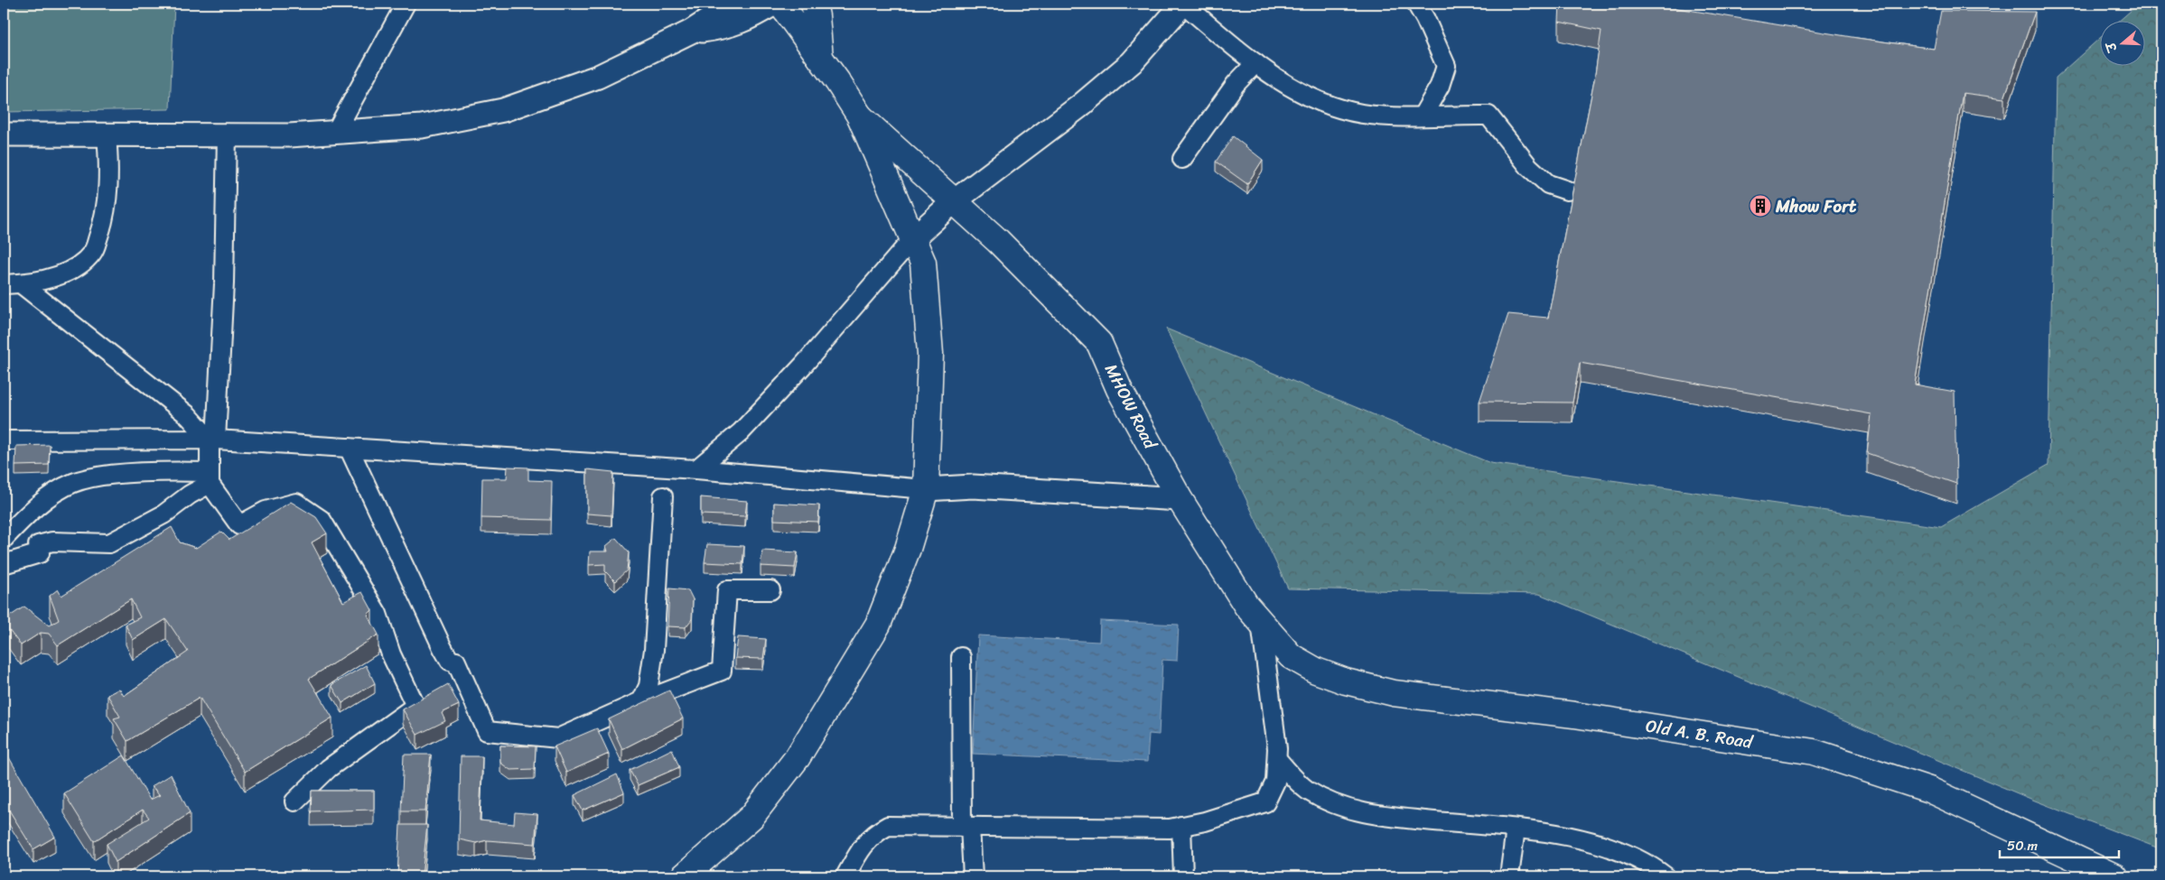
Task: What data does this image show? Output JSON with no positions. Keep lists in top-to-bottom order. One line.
{"streets":{"main road":["MHOW Road","Old A. B. Road"]},"crossings":[["MHOW Road","Old A. B. Road"]],"places":{"building":["Mhow Fort"]},"scale_bar":"50 m","north":"left"}
